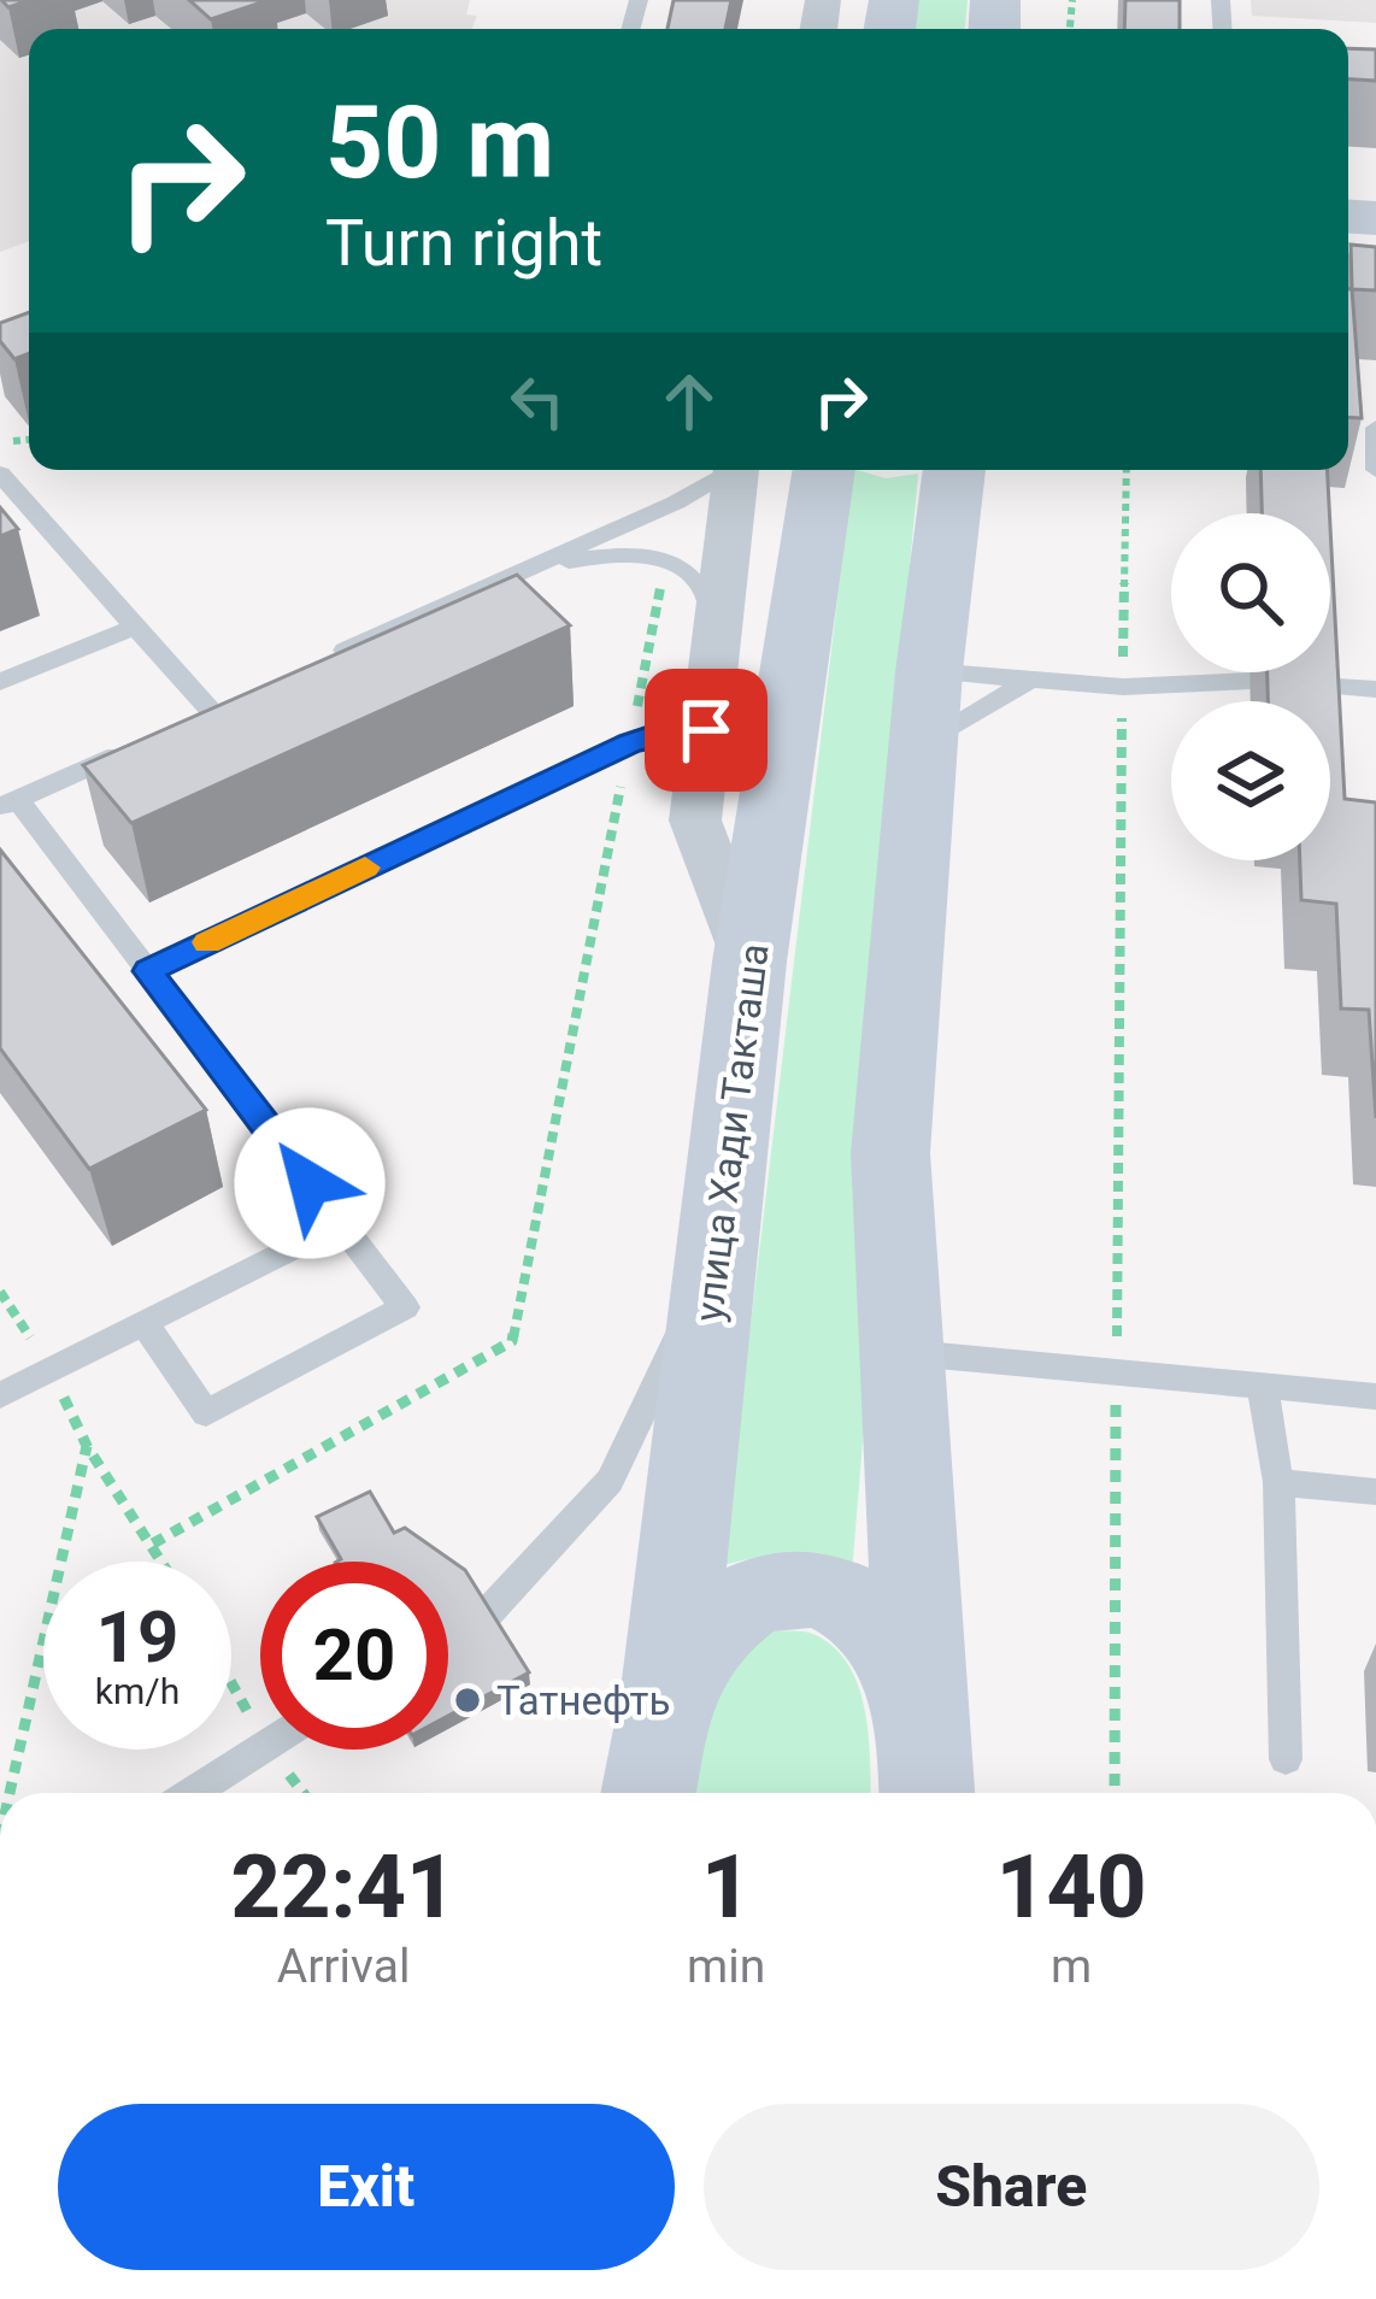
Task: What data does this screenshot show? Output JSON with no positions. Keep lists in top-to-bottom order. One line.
{"streets":{"main road":["улица Хади Такташа"]},"places":["Татнефть"],"page":{"turn":["50 m","Turn right"],"speed":"19 km/h","limit":"20","eta":["22:41","Arrival","1","min","140","m"],"buttons":["Exit","Share"]}}
